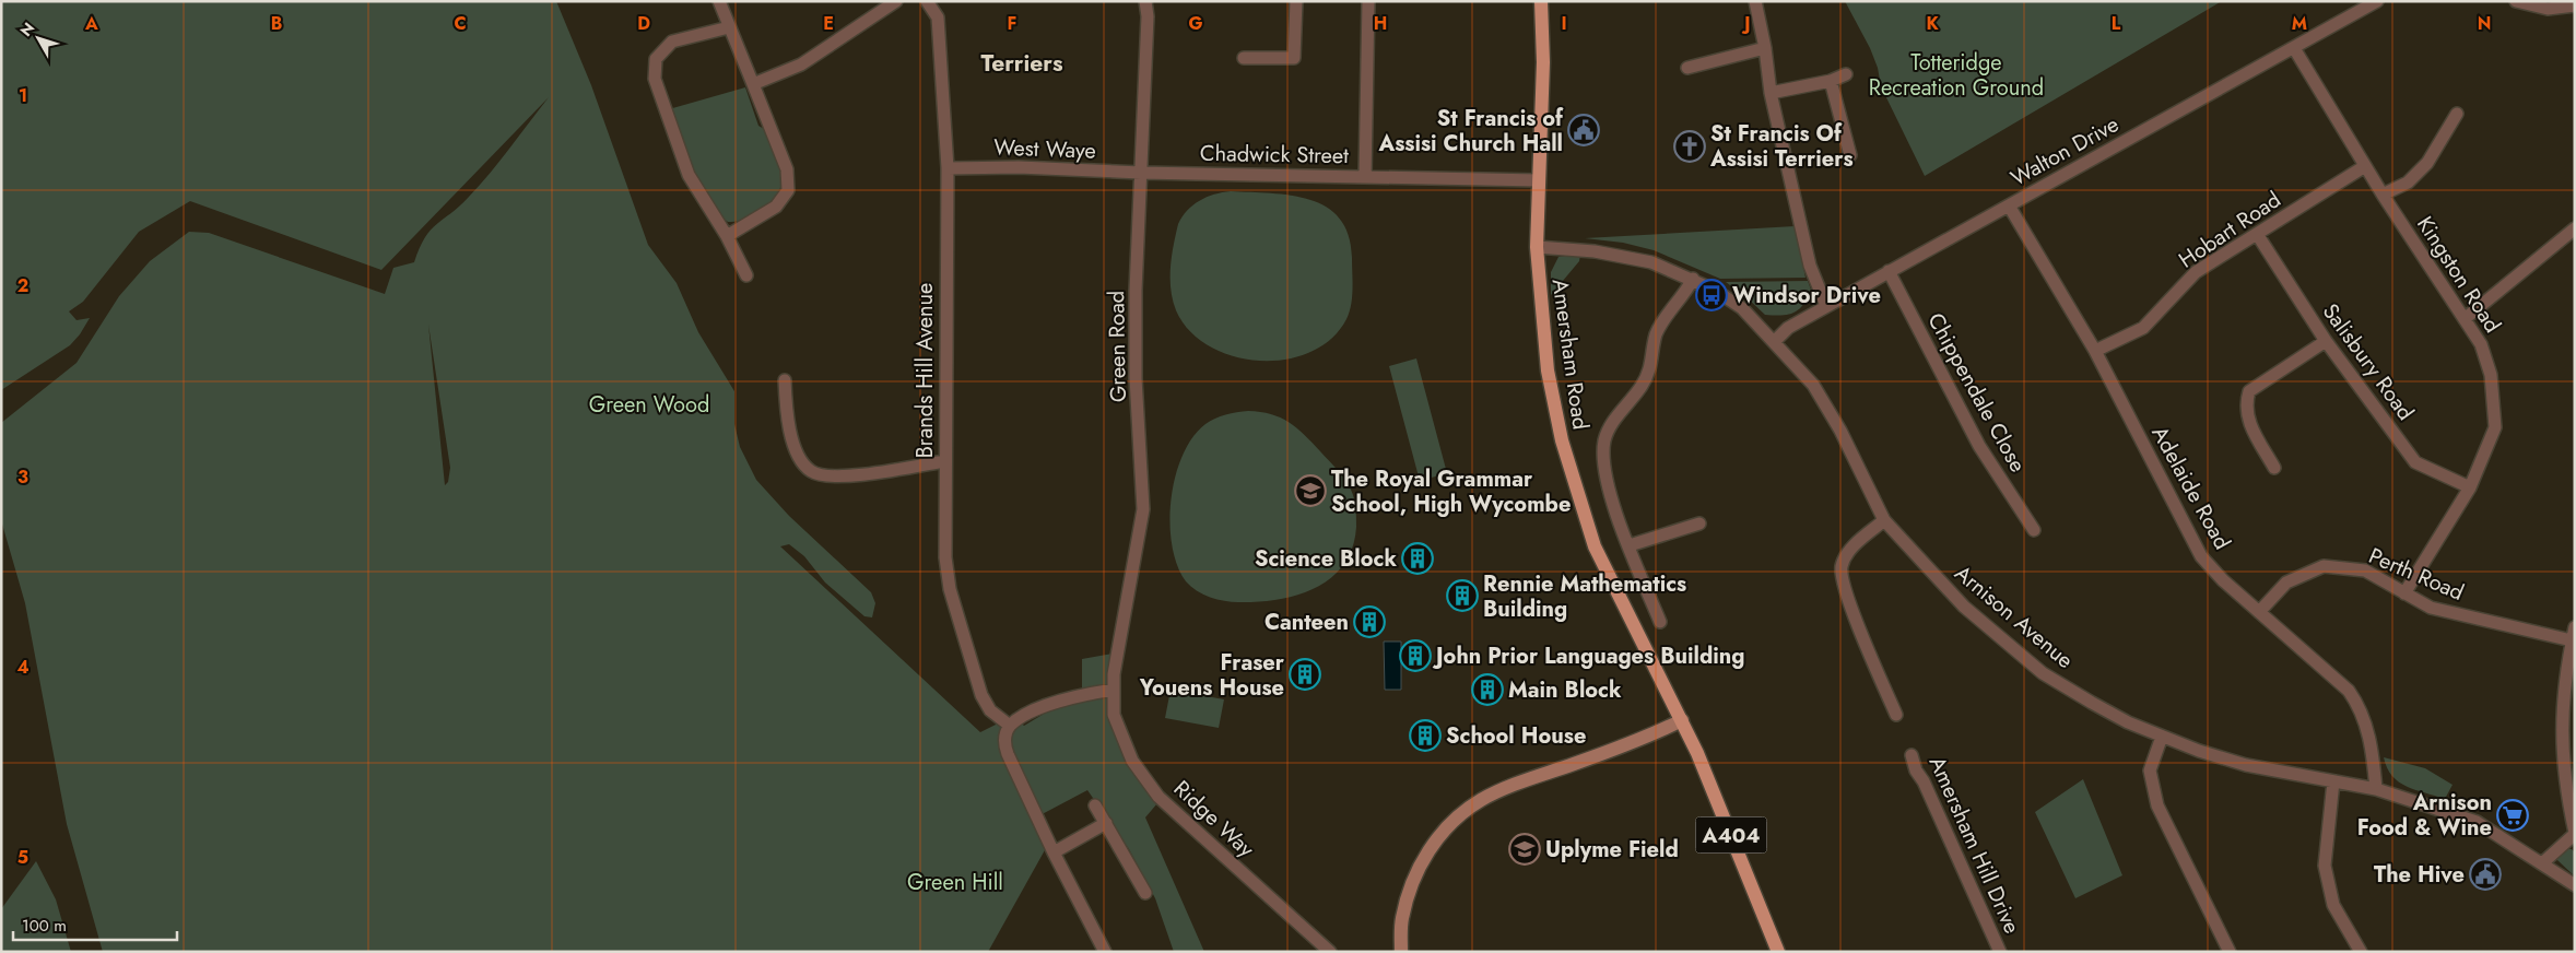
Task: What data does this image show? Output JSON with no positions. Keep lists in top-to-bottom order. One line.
{"streets":{"main road":["Amersham Road","A404"],"street":["West Waye","Walton Drive","Chadwick Street","Hobart Road","Kingston Road","Green Road","Salisbury Road","Brands Hill Avenue","Chippendale Close","Adelaide Road","Perth Road","Arnison Avenue","Ridge Way","Amersham Hill Drive"]},"crossings":[["West Waye","Chadwick Street"],["West Waye","Green Road"],["West Waye","Brands Hill Avenue"],["Walton Drive","Kingston Road"],["Walton Drive","Chippendale Close"],["Walton Drive","Adelaide Road"],["Walton Drive","Arnison Avenue"],["Chadwick Street","Green Road"],["Chadwick Street","Amersham Road"],["Hobart Road","Kingston Road"],["Hobart Road","Salisbury Road"],["Hobart Road","Adelaide Road"],["Kingston Road","Salisbury Road"],["Kingston Road","Perth Road"],["Green Road","Ridge Way"],["Amersham Road","Arnison Avenue"],["Amersham Road","A404"],["Adelaide Road","Perth Road"],["Adelaide Road","Arnison Avenue"]],"districts":["Terriers"],"parks":["Totteridge Recreation Ground","Green Wood","Green Hill"],"places":{"public building":["St Francis of Assisi Church Hall","The Hive"],"church":["St Francis Of Assisi Terriers"],"bus stop":["Windsor Drive"],"school or university":["The Royal Grammar School, High Wycombe","Uplyme Field"],"building":["Science Block","Rennie Mathematics Building","Canteen","John Prior Languages Building","Fraser Youens House","Main Block","School House"],"supermarket":["Arnison Food & Wine"]},"scale_bar":"100 m","north":"top left","grid":{"columns":["A","B","C","D","E","F","G","H","I","J","K","L","M","N"],"rows":["1","2","3","4","5"]}}
